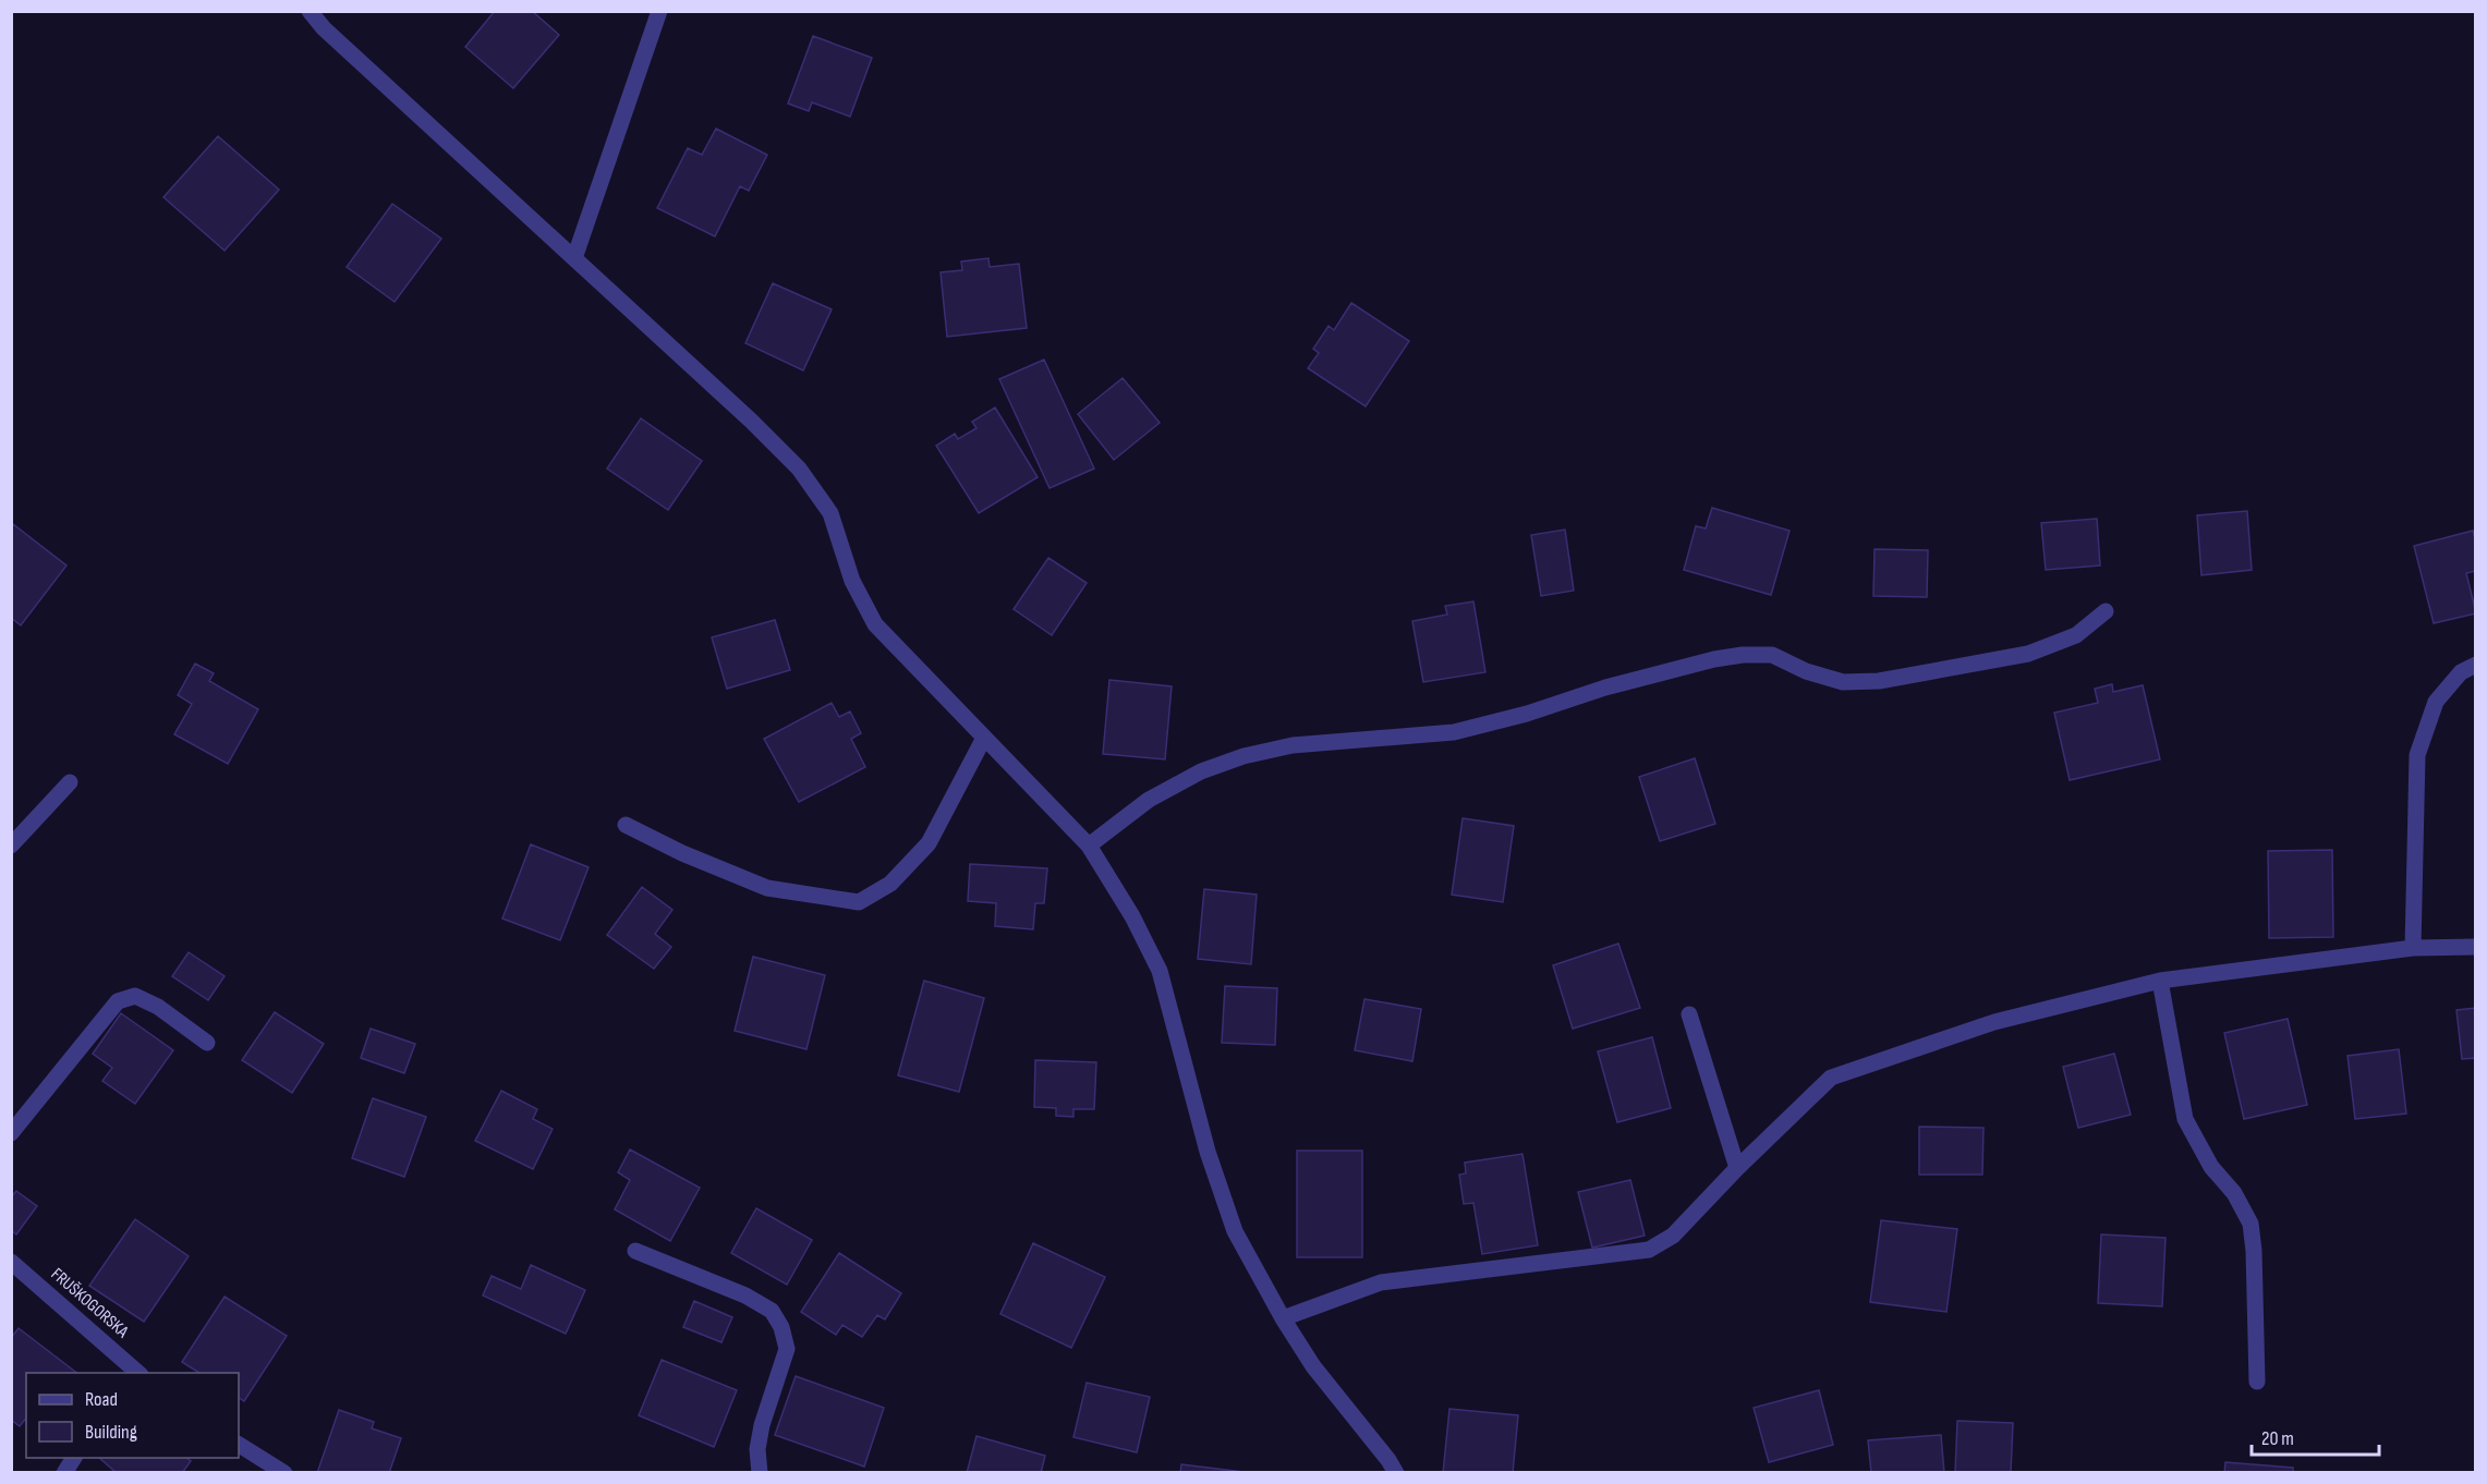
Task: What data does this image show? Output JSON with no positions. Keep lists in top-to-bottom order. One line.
{"streets":{"street":["FRUŠKOGORSKA"]},"legend":["Road","Building"],"scale_bar":"20 m"}
